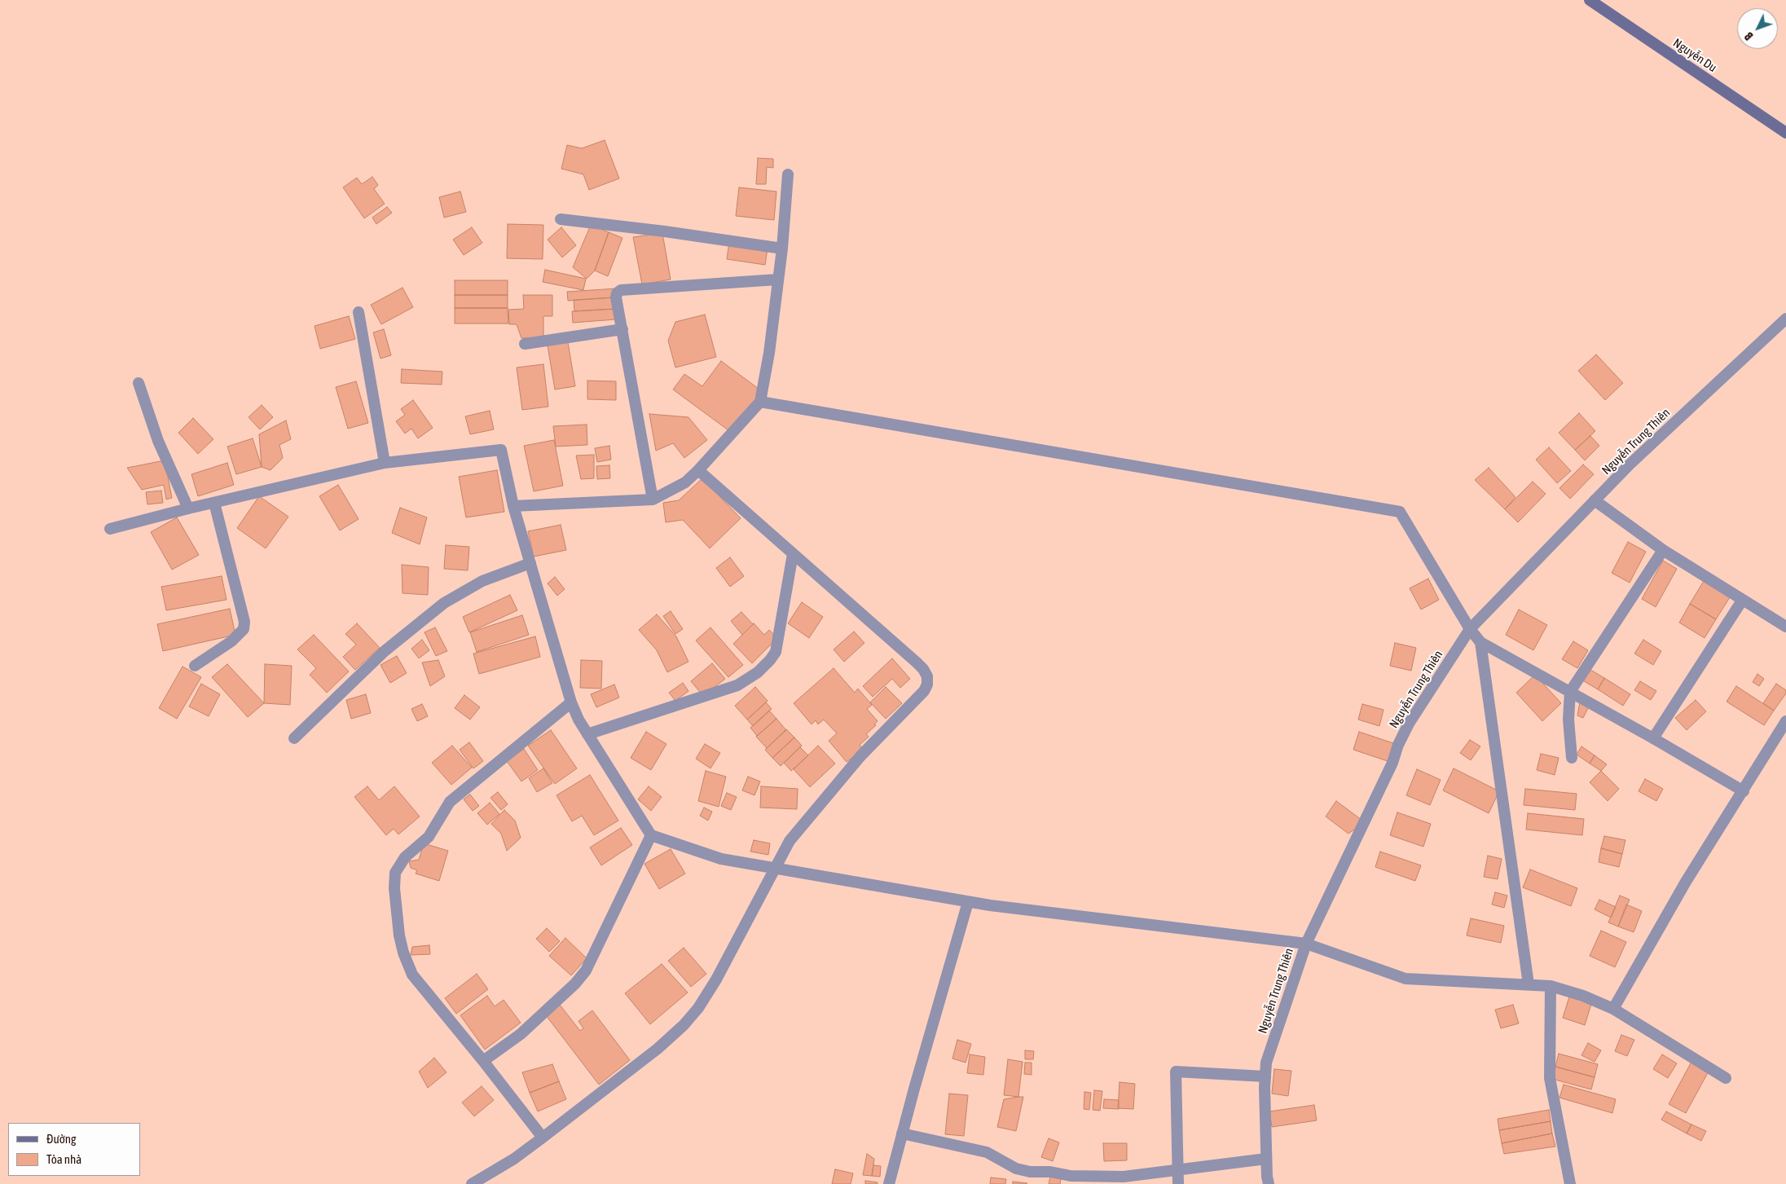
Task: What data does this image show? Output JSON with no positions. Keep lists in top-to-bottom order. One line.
{"streets":{"main road":["Nguyễn Du"],"street":["Nguyễn Trung Thiên"]},"legend":["Đường","Tòa nhà"],"north":"bottom left"}
